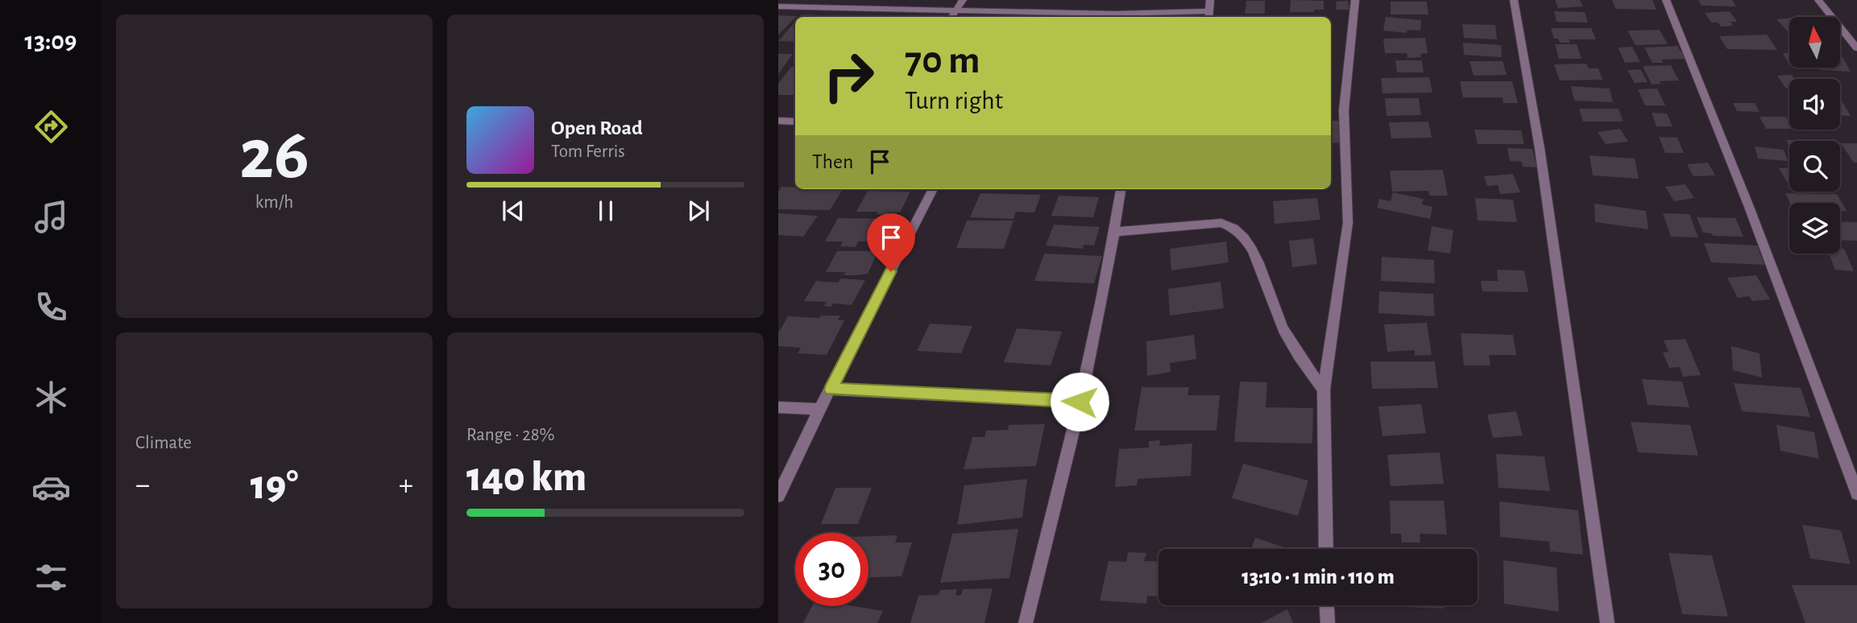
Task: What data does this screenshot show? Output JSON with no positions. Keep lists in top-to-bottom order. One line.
{"north":"top","page":{"tabs":"13:09","tile":[["26","km/h"],"Climate",["Range · 28%","140 km"]],"turn":["70 m","Turn right"],"song":["Open Road","Tom Ferris"],"then":"Then","heat":["−","19°","+"],"limit":"30","trip":"13:10 · 1 min · 110 m"}}
